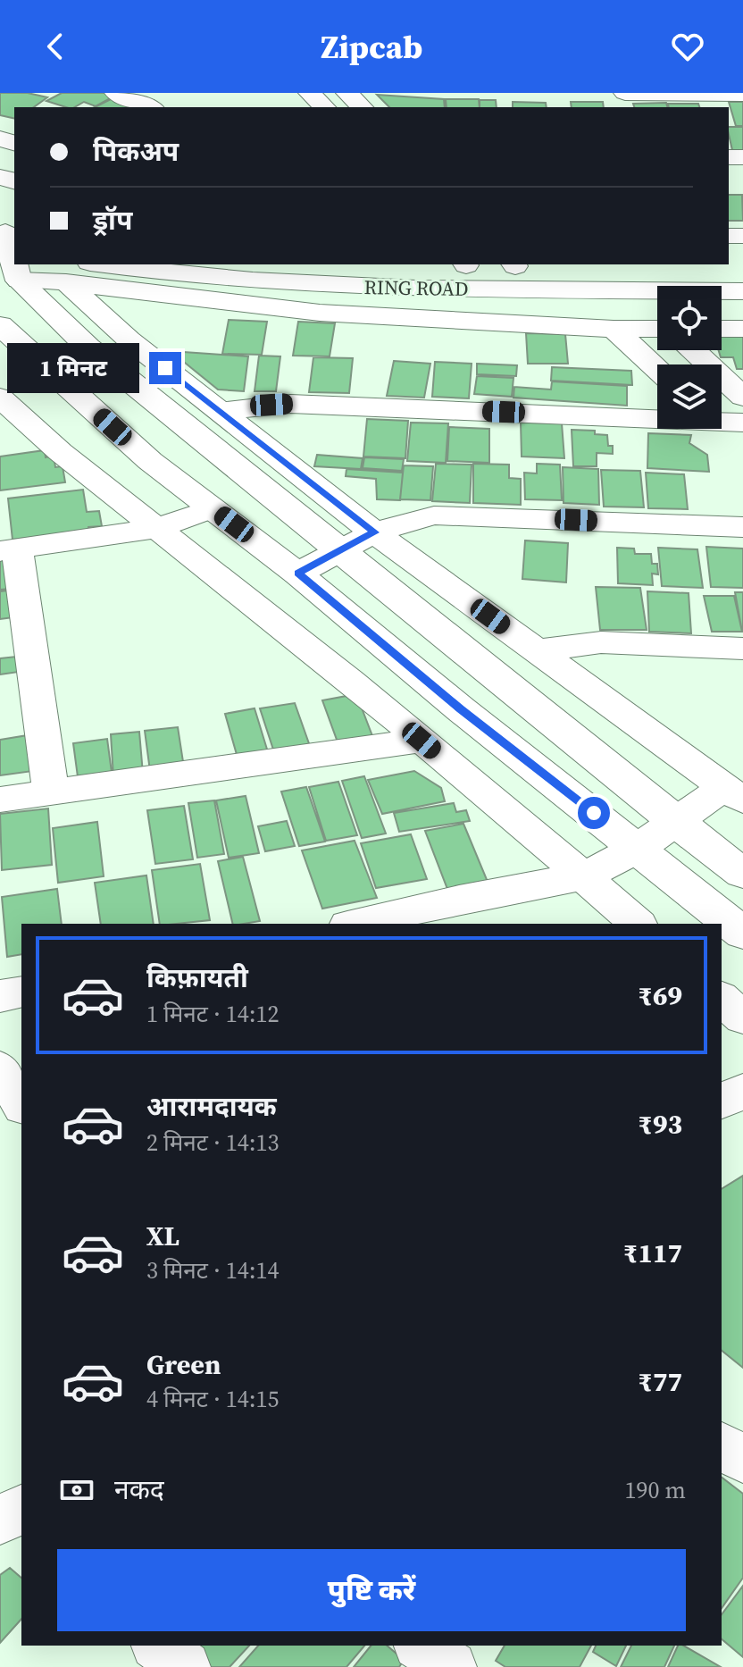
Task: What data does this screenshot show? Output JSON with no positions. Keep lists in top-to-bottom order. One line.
{"streets":{"main road":["RING ROAD"]},"page":{"header":"Zipcab","banner":["पिकअप","ड्रॉप"],"bubble":"1 मिनट","list":[{"name":"किफ़ायती","note":"1 मिनट · 14:12","value":"₹69"},{"name":"आरामदायक","note":"2 मिनट · 14:13","value":"₹93"},{"name":"XL","note":"3 मिनट · 14:14","value":"₹117"},{"name":"Green","note":"4 मिनट · 14:15","value":"₹77"}],"pay":["नकद","190 m"],"buttons":"पुष्टि करें"}}
